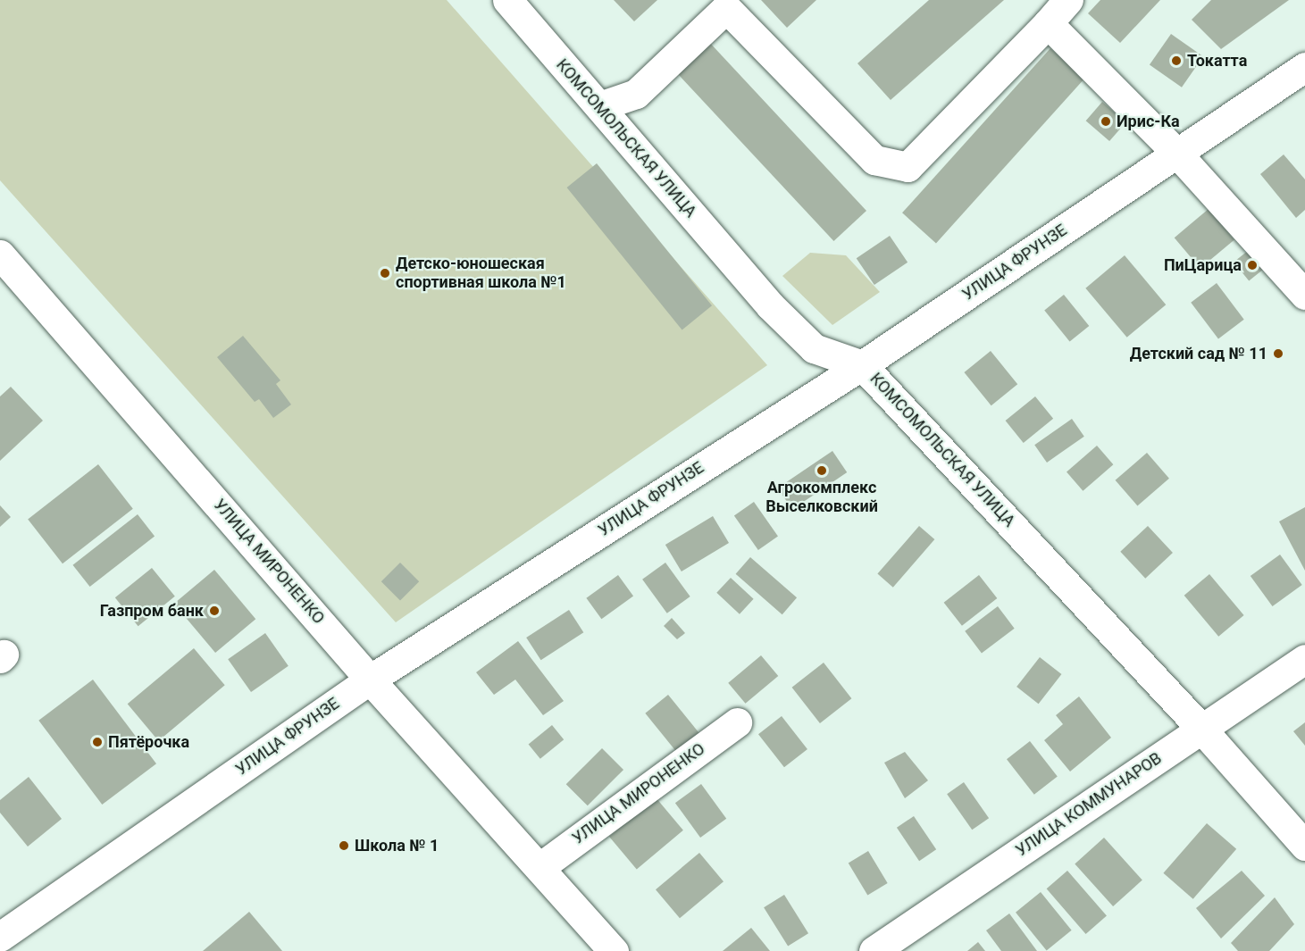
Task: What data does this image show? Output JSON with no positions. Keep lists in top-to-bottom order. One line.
{"streets":{"street":["КОМСОМОЛЬСКАЯ УЛИЦА","УЛИЦА ФРУНЗЕ","УЛИЦА МИРОНЕНКО","УЛИЦА КОММУНАРОВ"]},"crossings":[["КОМСОМОЛЬСКАЯ УЛИЦА","УЛИЦА ФРУНЗЕ"],["КОМСОМОЛЬСКАЯ УЛИЦА","УЛИЦА КОММУНАРОВ"],["УЛИЦА ФРУНЗЕ","УЛИЦА МИРОНЕНКО"]],"places":["Токатта","Ирис-Ка","ПиЦарица","Детско-юношеская спортивная школа №1","Детский сад № 11","Агрокомплекс Выселковский","Газпром банк","Пятёрочка","Школа № 1"]}
